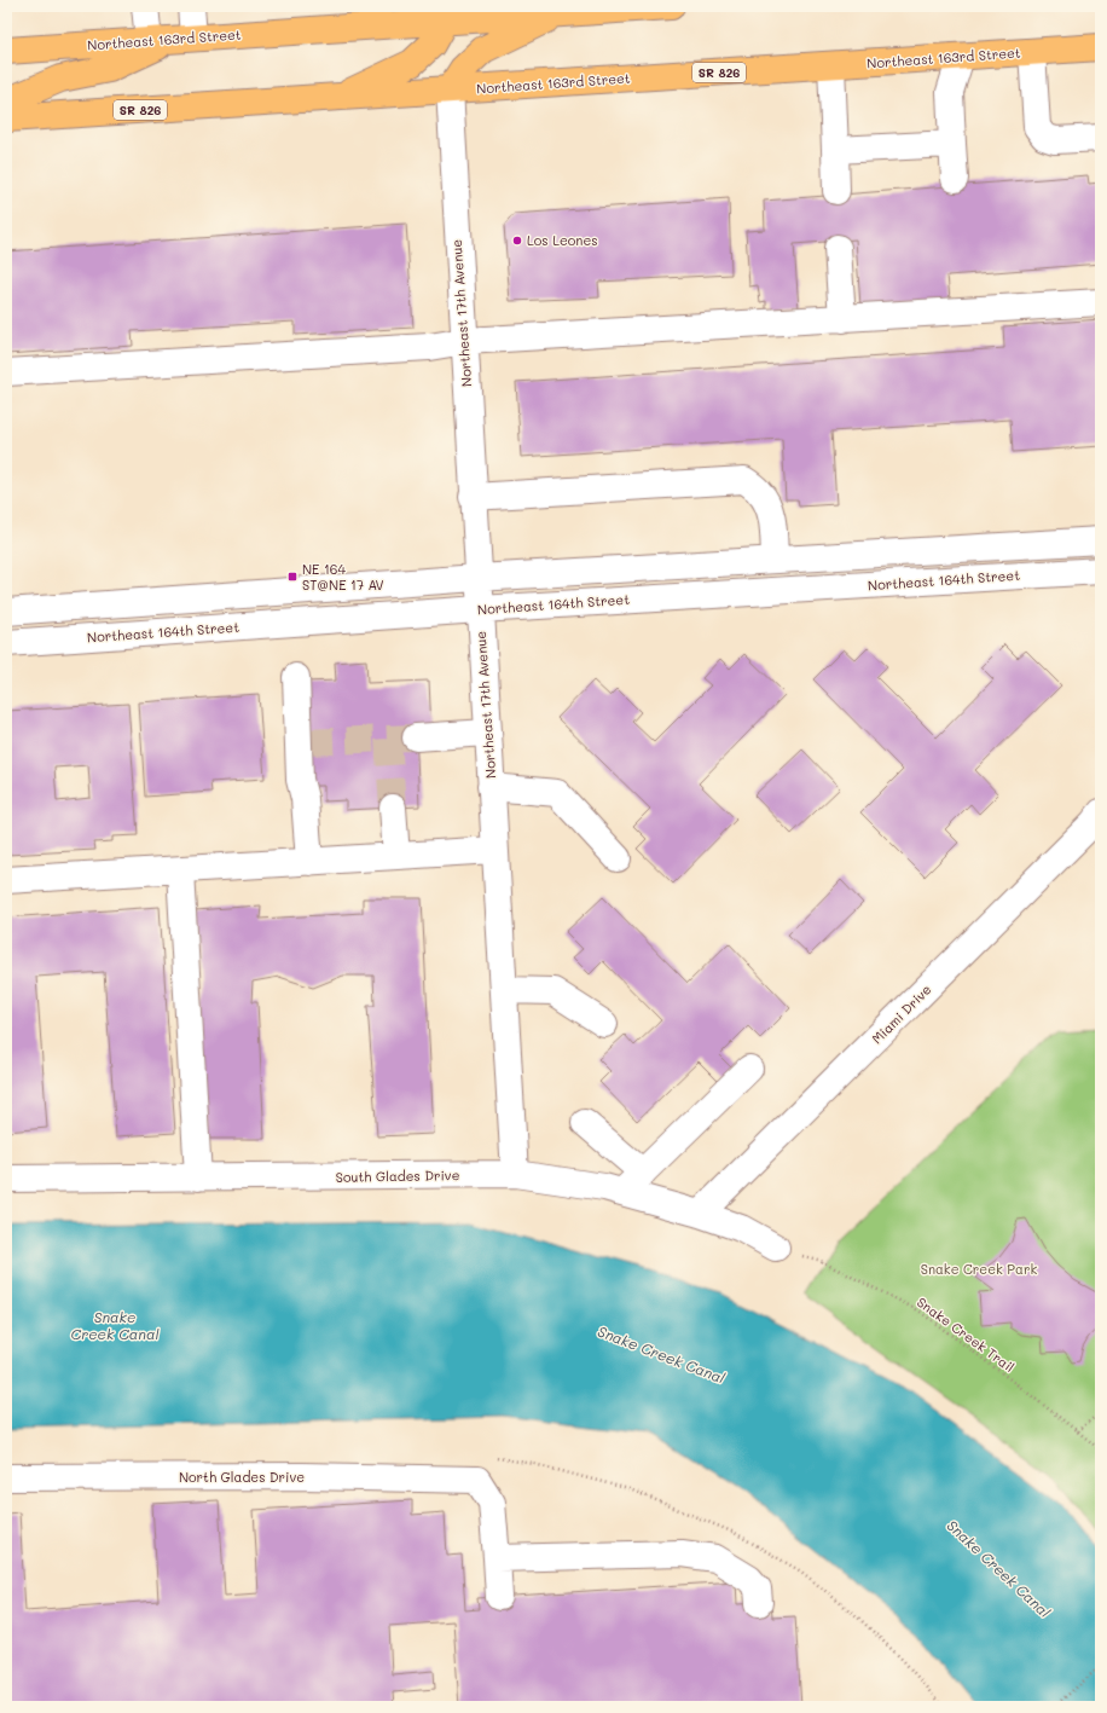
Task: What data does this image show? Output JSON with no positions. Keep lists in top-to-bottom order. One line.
{"streets":{"main road":["Northeast 163rd Street","SR 826"],"street":["Northeast 17th Avenue","Northeast 164th Street","Miami Drive","South Glades Drive","North Glades Drive"],"path":["Snake Creek Trail"]},"crossings":[["Northeast 163rd Street","Northeast 17th Avenue"],["Northeast 17th Avenue","Northeast 164th Street"],["Northeast 17th Avenue","South Glades Drive"],["Miami Drive","South Glades Drive"],["South Glades Drive","Snake Creek Trail"]],"water":["Snake Creek Canal"],"parks":["Snake Creek Park"],"places":{"other":["Los Leones"],"transit":["NE 164 ST@NE 17 AV"]}}
